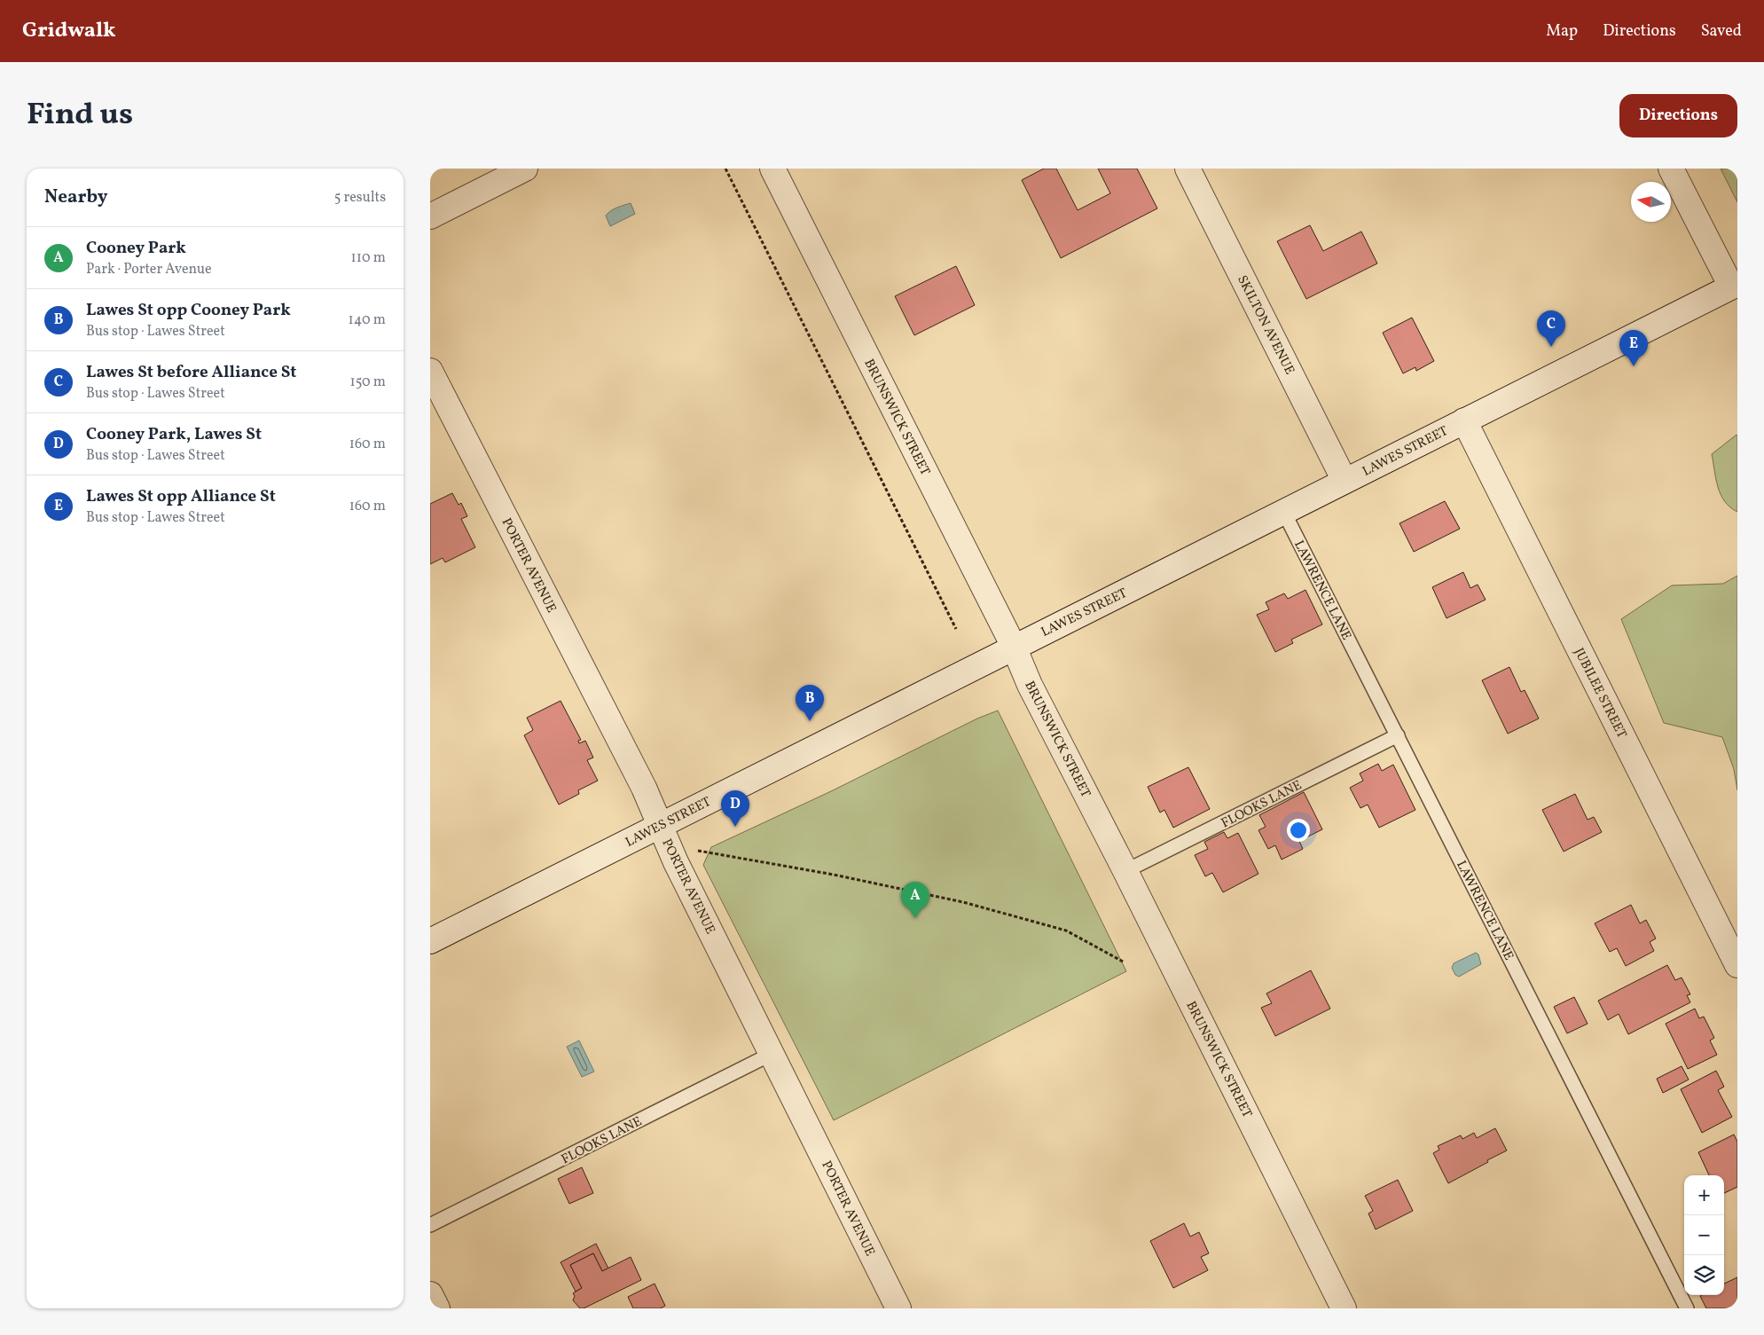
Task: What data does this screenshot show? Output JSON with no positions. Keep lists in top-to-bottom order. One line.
{"streets":{"street":["SKILTON AVENUE","BRUNSWICK STREET","LAWES STREET","PORTER AVENUE","JUBILEE STREET"],"lane":["LAWRENCE LANE","FLOOKS LANE"]},"crossings":[["SKILTON AVENUE","LAWES STREET"],["BRUNSWICK STREET","LAWES STREET"],["BRUNSWICK STREET","FLOOKS LANE"],["LAWES STREET","PORTER AVENUE"],["LAWES STREET","LAWRENCE LANE"],["LAWES STREET","JUBILEE STREET"],["PORTER AVENUE","FLOOKS LANE"],["LAWRENCE LANE","FLOOKS LANE"]],"north":"left","page":{"header":"Gridwalk","nav":["Map","Directions","Saved"],"title":"Find us","buttons":"Directions","heading":["Nearby","5 results"],"list":[{"mark":"A","name":"Cooney Park","note":"Park · Porter Avenue","value":"110 m"},{"mark":"B","name":"Lawes St opp Cooney Park","note":"Bus stop · Lawes Street","value":"140 m"},{"mark":"C","name":"Lawes St before Alliance St","note":"Bus stop · Lawes Street","value":"150 m"},{"mark":"D","name":"Cooney Park, Lawes St","note":"Bus stop · Lawes Street","value":"160 m"},{"mark":"E","name":"Lawes St opp Alliance St","note":"Bus stop · Lawes Street","value":"160 m"}],"pins":["C","E","B","D","A"],"map_buttons":["+","−"]}}
